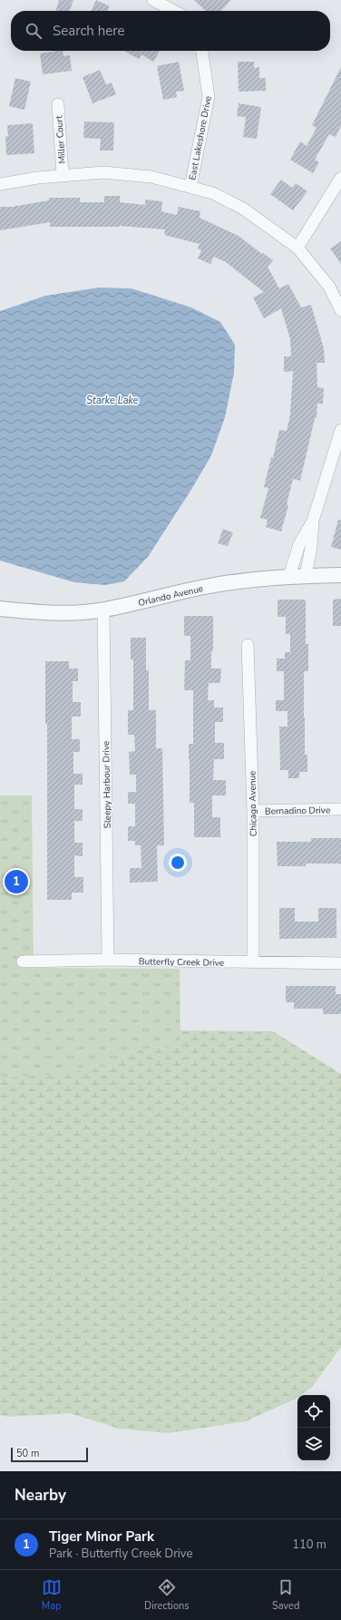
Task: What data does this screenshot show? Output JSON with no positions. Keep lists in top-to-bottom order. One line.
{"streets":{"street":["East Lakeshore Drive","Miller Court","Orlando Avenue","Sleepy Harbour Drive","Chicago Avenue","Bernadino Drive","Butterfly Creek Drive"]},"crossings":[["East Lakeshore Drive","Miller Court"],["Orlando Avenue","Sleepy Harbour Drive"],["Sleepy Harbour Drive","Butterfly Creek Drive"],["Chicago Avenue","Bernadino Drive"],["Chicago Avenue","Butterfly Creek Drive"]],"water":["Starke Lake"],"scale_bar":"50 m","page":{"search":"Search here","pins":"1","scale":"50 m","heading":"Nearby","list":[{"mark":"1","name":"Tiger Minor Park","note":"Park · Butterfly Creek Drive","value":"110 m"}],"nav":["Map","Directions","Saved"]}}
